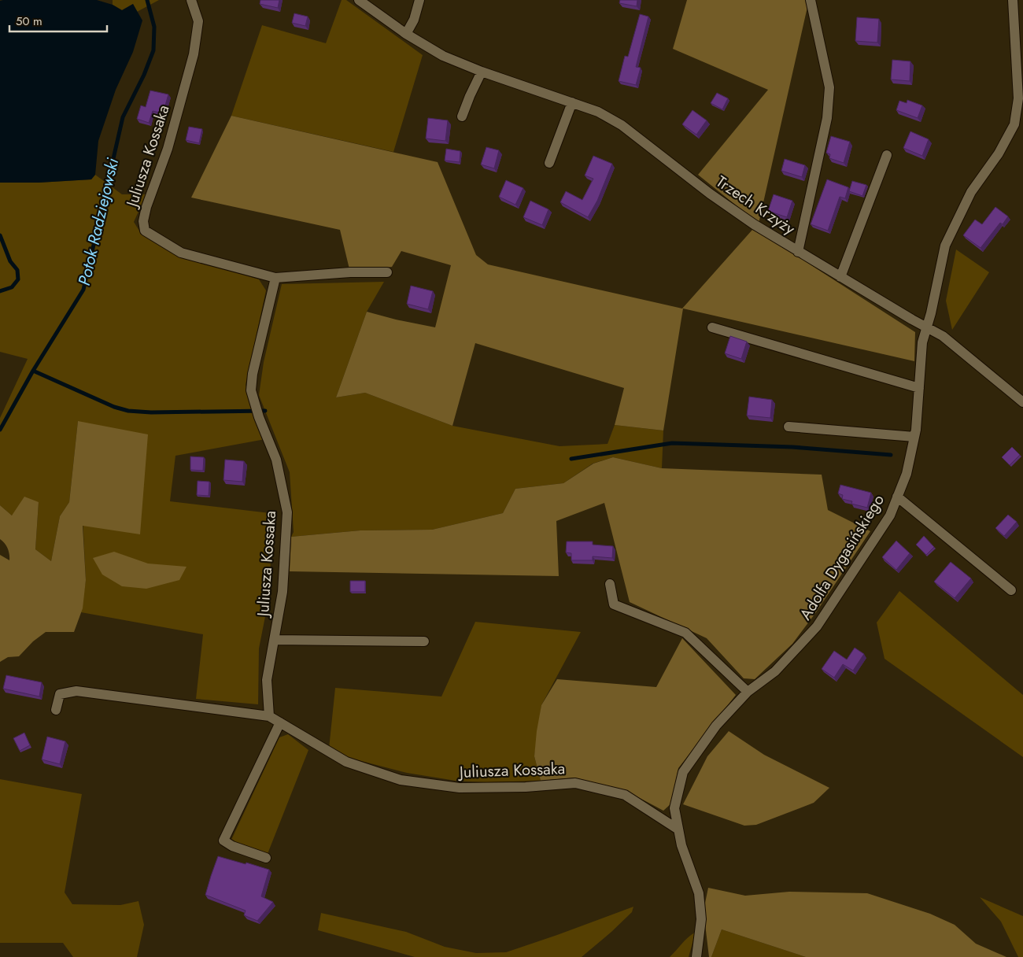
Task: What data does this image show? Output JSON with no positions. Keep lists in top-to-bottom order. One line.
{"streets":{"street":["Juliusza Kossaka","Trzech Krzyży","Adolfa Dygasińskiego"]},"crossings":[["Juliusza Kossaka","Adolfa Dygasińskiego"],["Trzech Krzyży","Adolfa Dygasińskiego"]],"water":["Potok Radziejowski"],"scale_bar":"50 m"}
